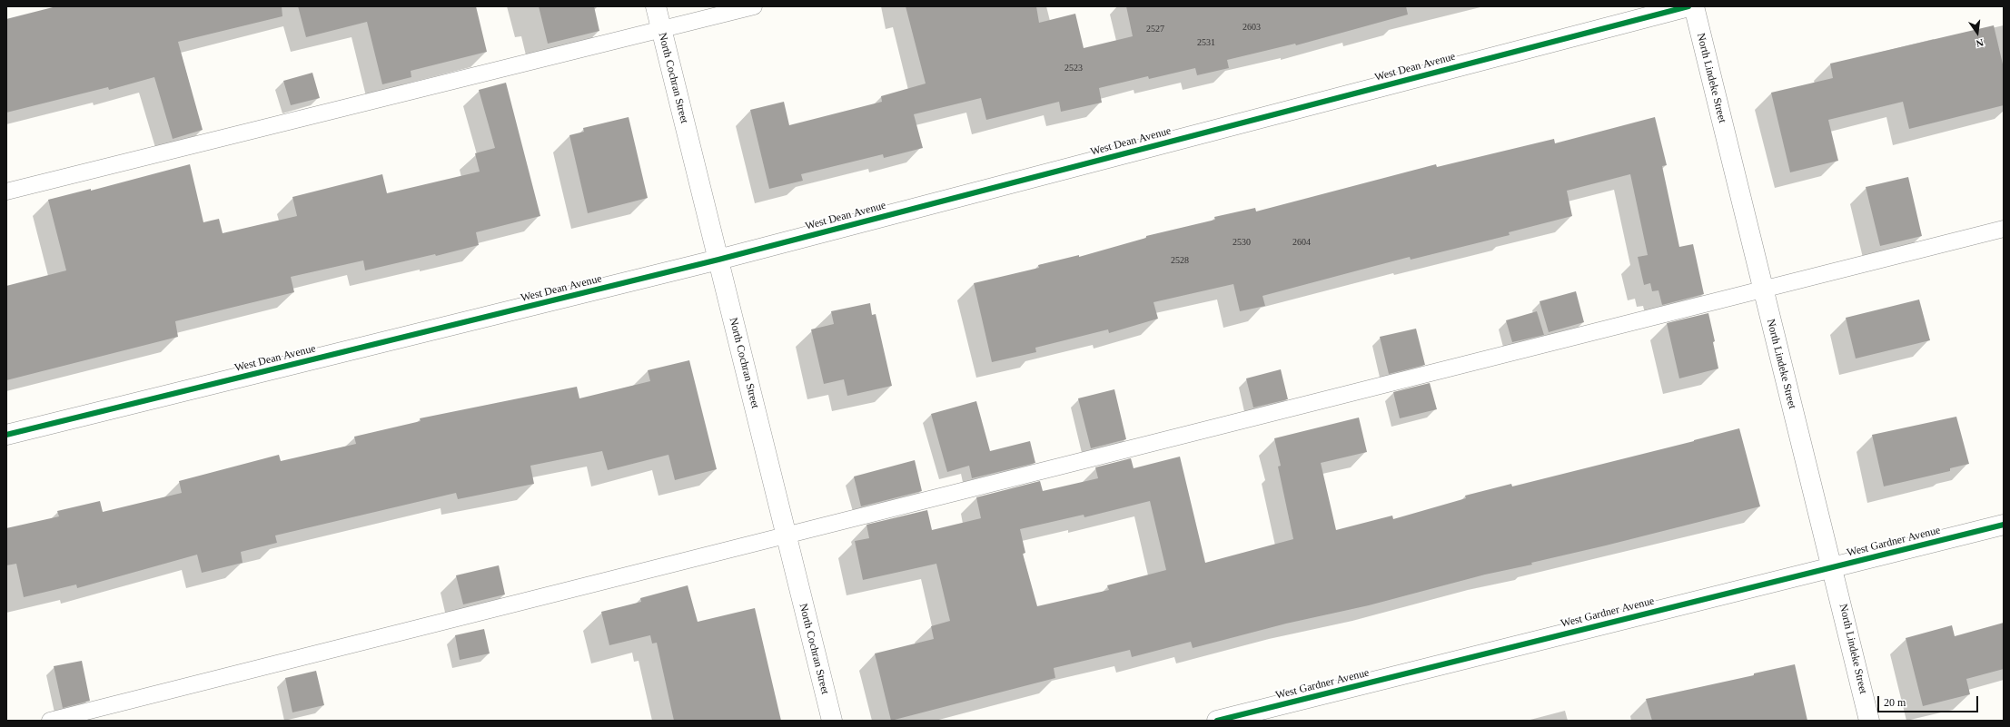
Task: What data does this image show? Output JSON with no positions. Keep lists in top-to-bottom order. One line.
{"streets":{"street":["West Dean Avenue","North Cochran Street","North Lindeke Street","West Gardner Avenue"]},"crossings":[["West Dean Avenue","North Cochran Street"],["North Lindeke Street","West Gardner Avenue"]],"house_numbers":["2603","2527","2531","2523","2530","2604","2528"],"scale_bar":"20 m","north":"bottom"}
